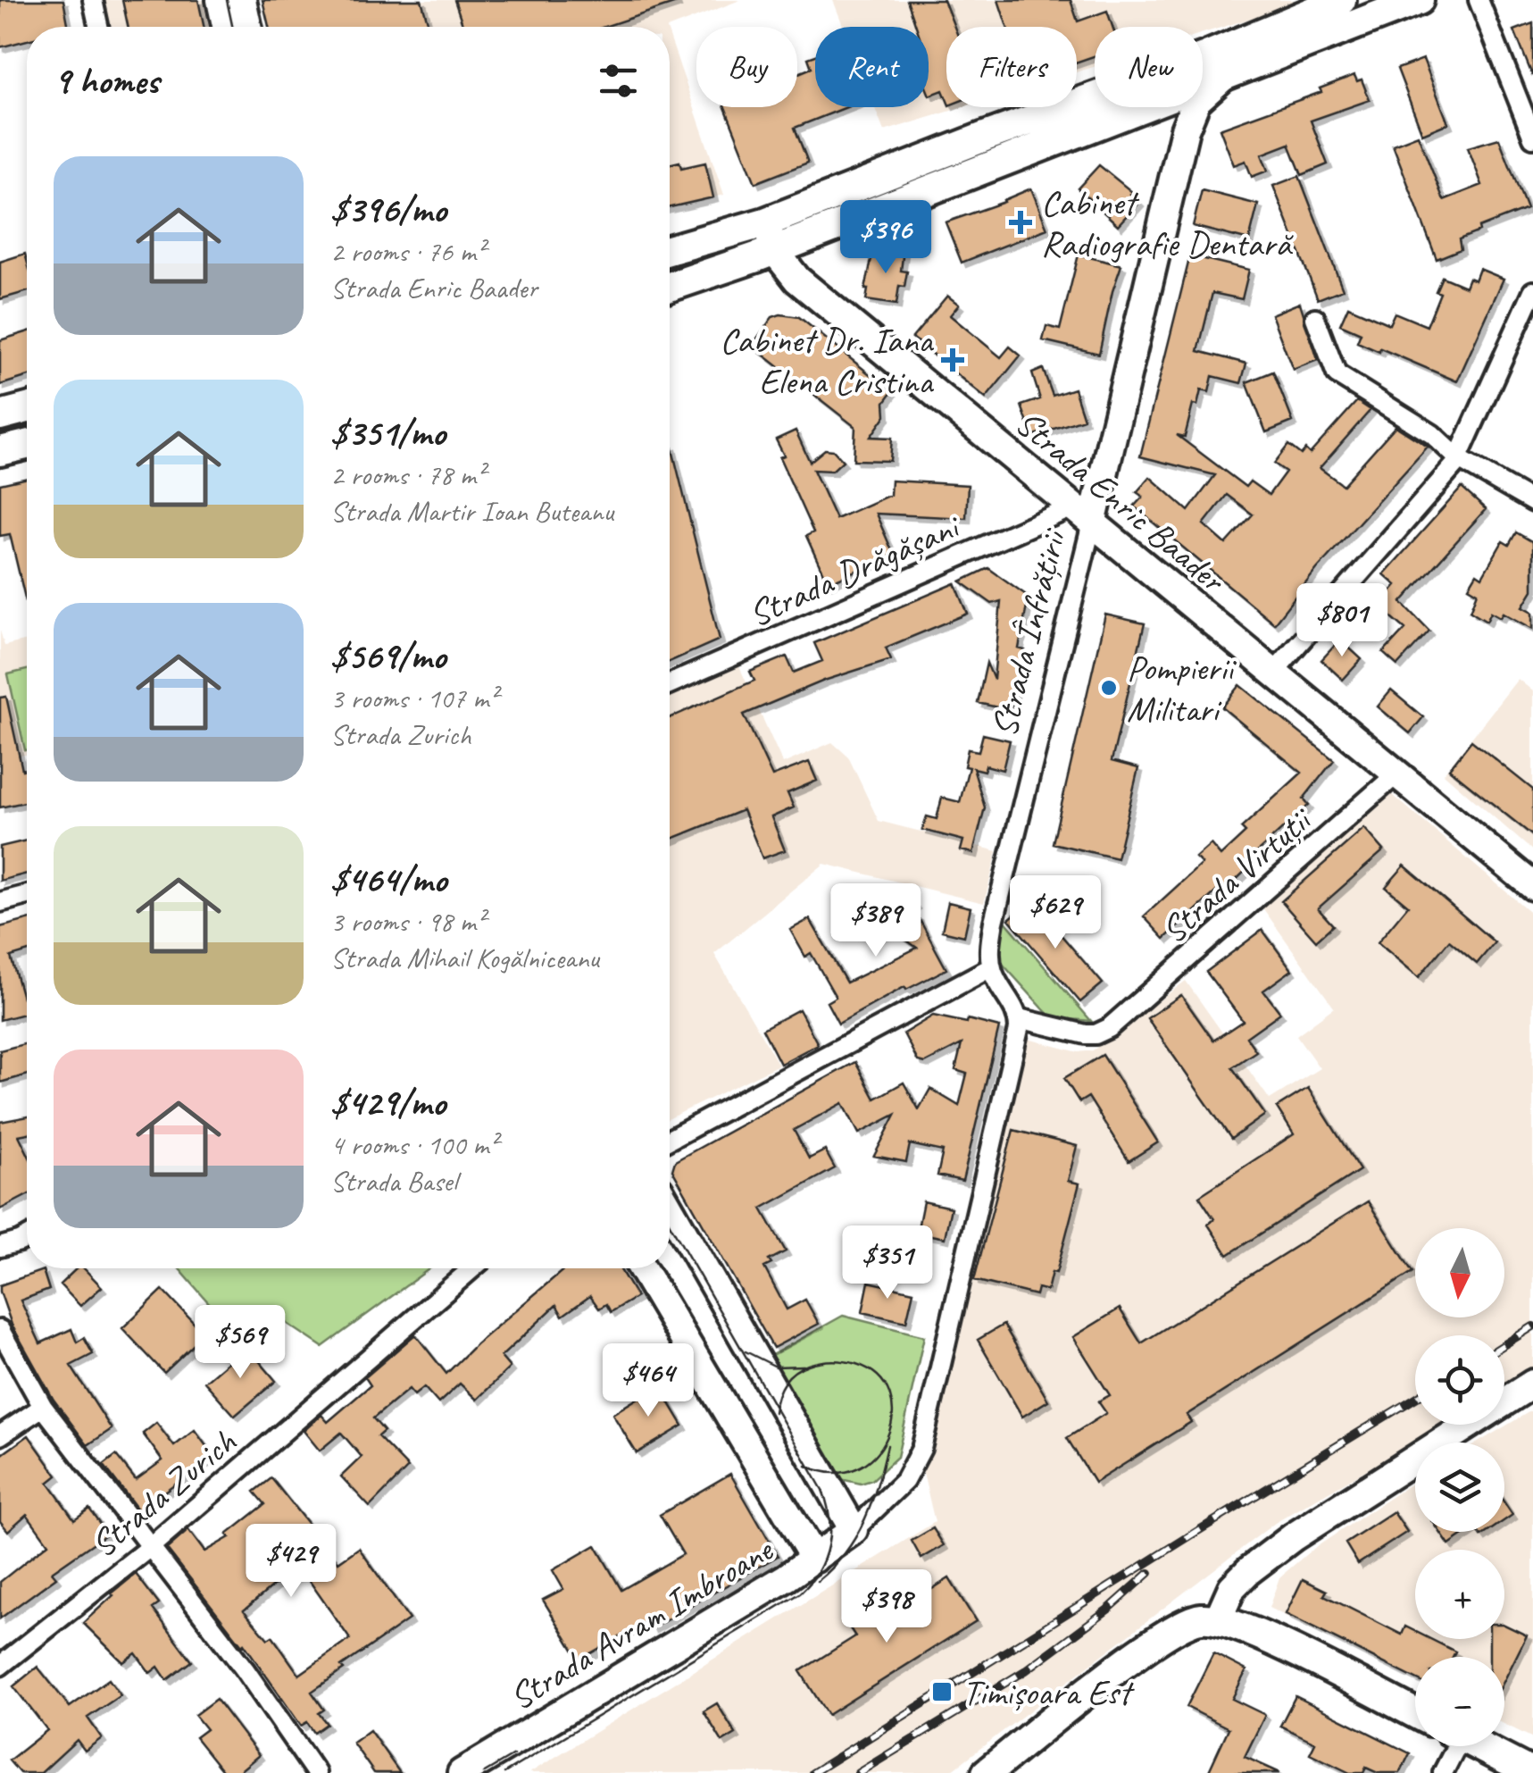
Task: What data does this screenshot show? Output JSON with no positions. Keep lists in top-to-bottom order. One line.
{"streets":{"street":["Strada Enric Baader","Strada Drăgășani","Strada Înfrățirii","Strada Virtuții","Strada Zurich","Strada Avram Imbroane"]},"crossings":[["Strada Enric Baader","Strada Drăgășani"],["Strada Enric Baader","Strada Înfrățirii"],["Strada Enric Baader","Strada Virtuții"],["Strada Drăgășani","Strada Înfrățirii"]],"places":{"health":["Cabinet Radiografie Dentară","Cabinet Dr. Iana Elena Cristina"],"other":["Pompierii Militari"],"transit":["Timișoara Est"]},"north":"bottom","page":{"chip":["Buy","Rent","Filters","New"],"heading":"9 homes","list":[{"name":"$396/mo","note":"2 rooms · 76 m² · Strada Enric Baader"},{"name":"$351/mo","note":"2 rooms · 78 m² · Strada Martir Ioan Buteanu"},{"name":"$569/mo","note":"3 rooms · 107 m² · Strada Zurich"},{"name":"$464/mo","note":"3 rooms · 98 m² · Strada Mihail Kogălniceanu"},{"name":"$429/mo","note":"4 rooms · 100 m² · Strada Basel"}],"price":["$396","$801","$629","$389","$351","$569","$464","$429","$398"],"map_buttons":["+","−"]}}
